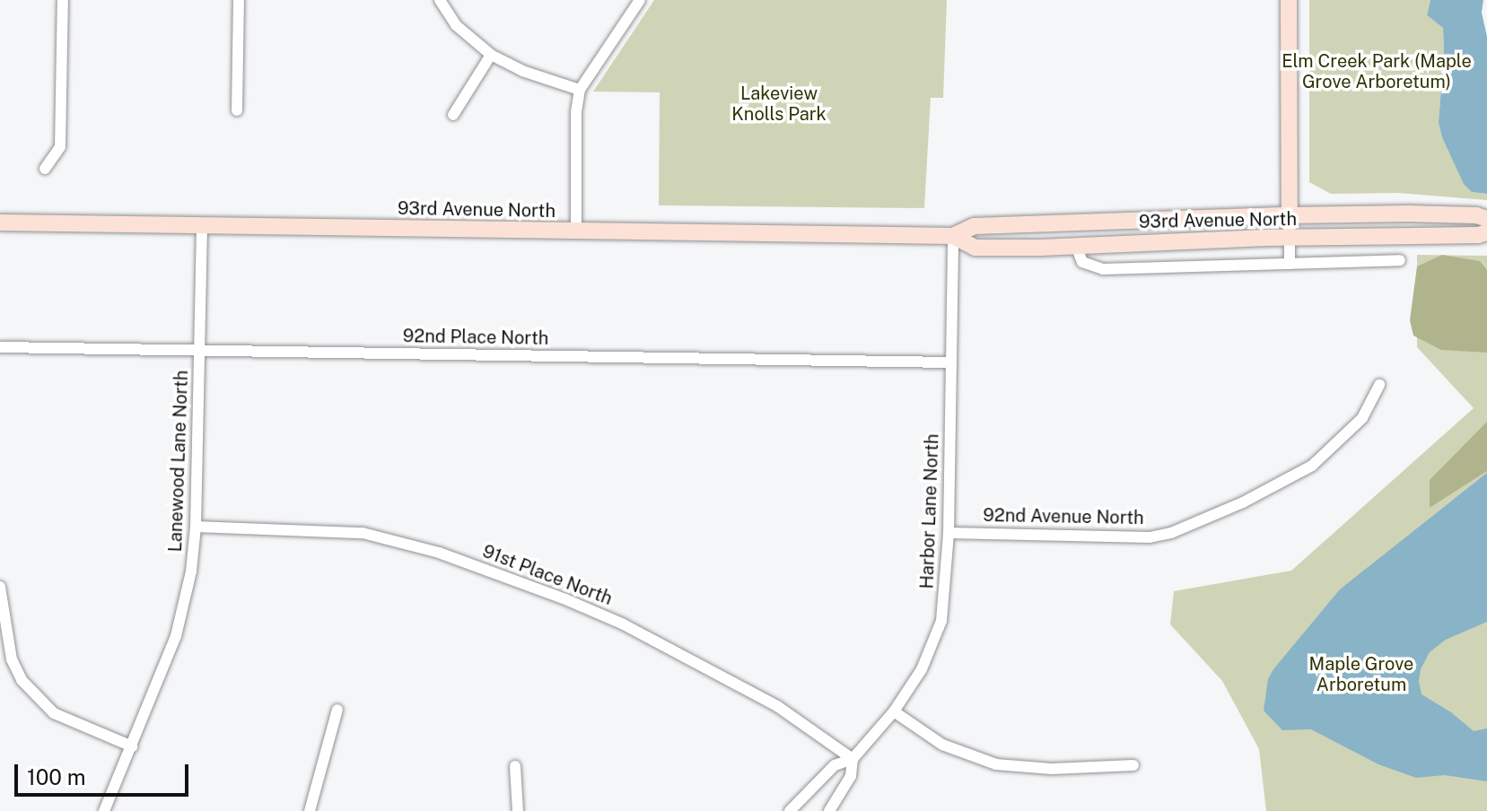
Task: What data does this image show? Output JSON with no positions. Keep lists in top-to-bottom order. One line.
{"streets":{"main road":["93rd Avenue North"],"street":["92nd Place North","Lanewood Lane North","Harbor Lane North","92nd Avenue North","91st Place North"]},"crossings":[["93rd Avenue North","Lanewood Lane North"],["93rd Avenue North","Harbor Lane North"],["92nd Place North","Lanewood Lane North"],["92nd Place North","Harbor Lane North"],["Lanewood Lane North","91st Place North"],["Harbor Lane North","92nd Avenue North"],["Harbor Lane North","91st Place North"]],"parks":["Elm Creek Park (Maple Grove Arboretum)","Lakeview Knolls Park","Maple Grove Arboretum"],"scale_bar":"100 m"}
